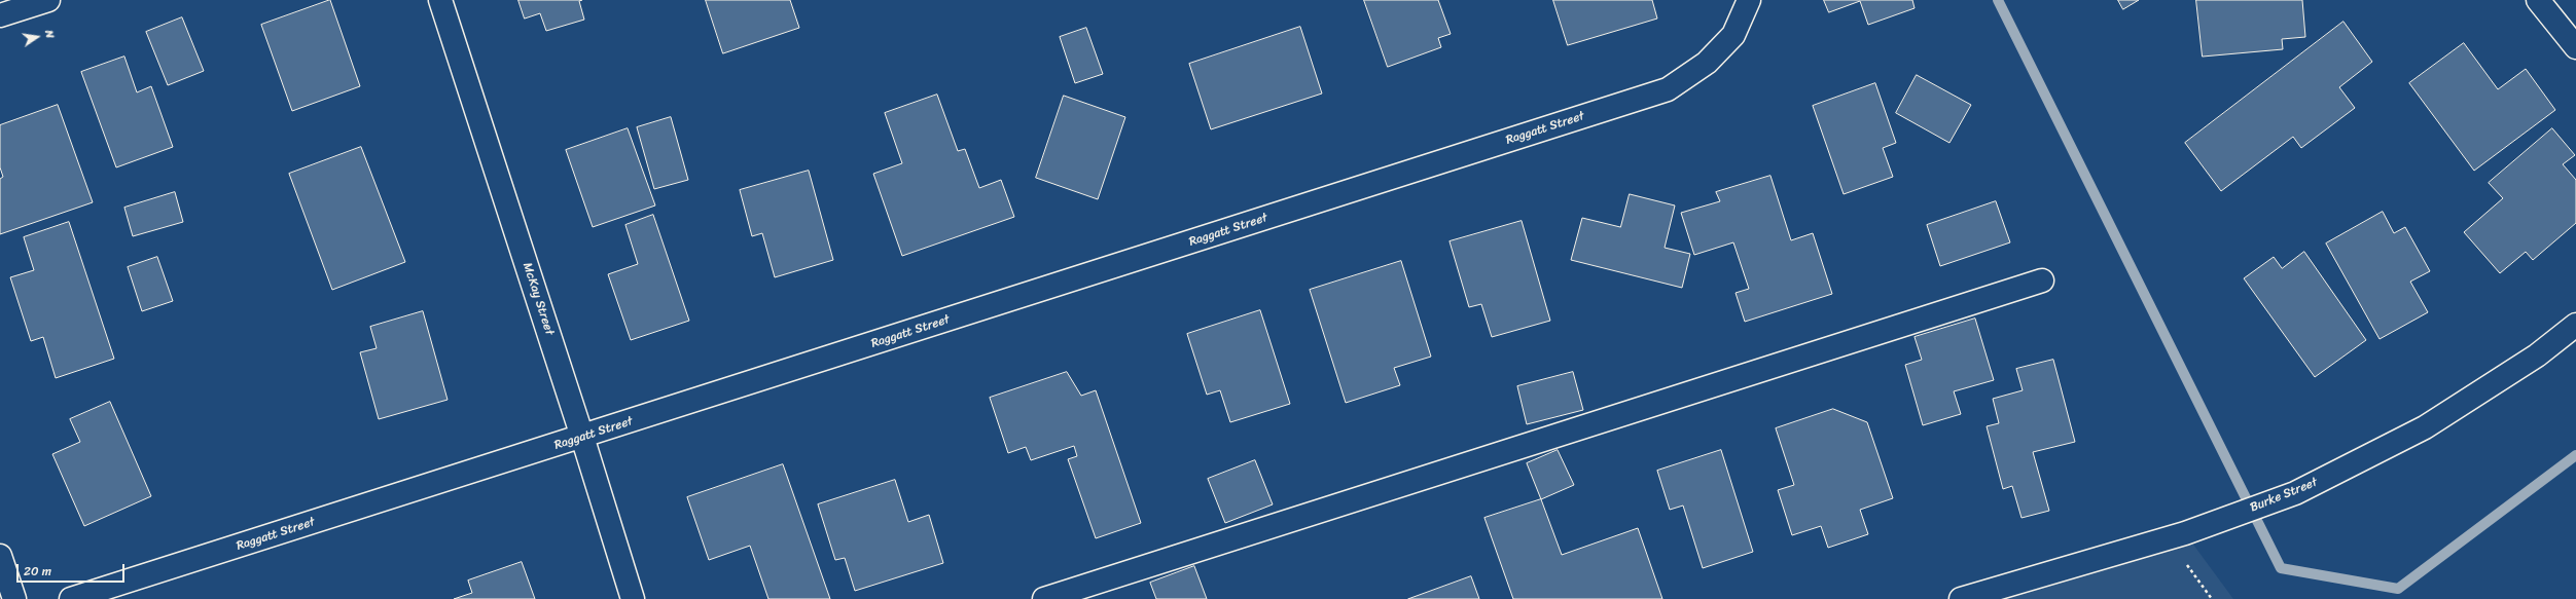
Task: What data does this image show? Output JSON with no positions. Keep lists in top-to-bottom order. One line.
{"streets":{"street":["Raggatt Street","McKay Street","Burke Street"]},"crossings":[["Raggatt Street","McKay Street"]],"scale_bar":"20 m","north":"right"}
